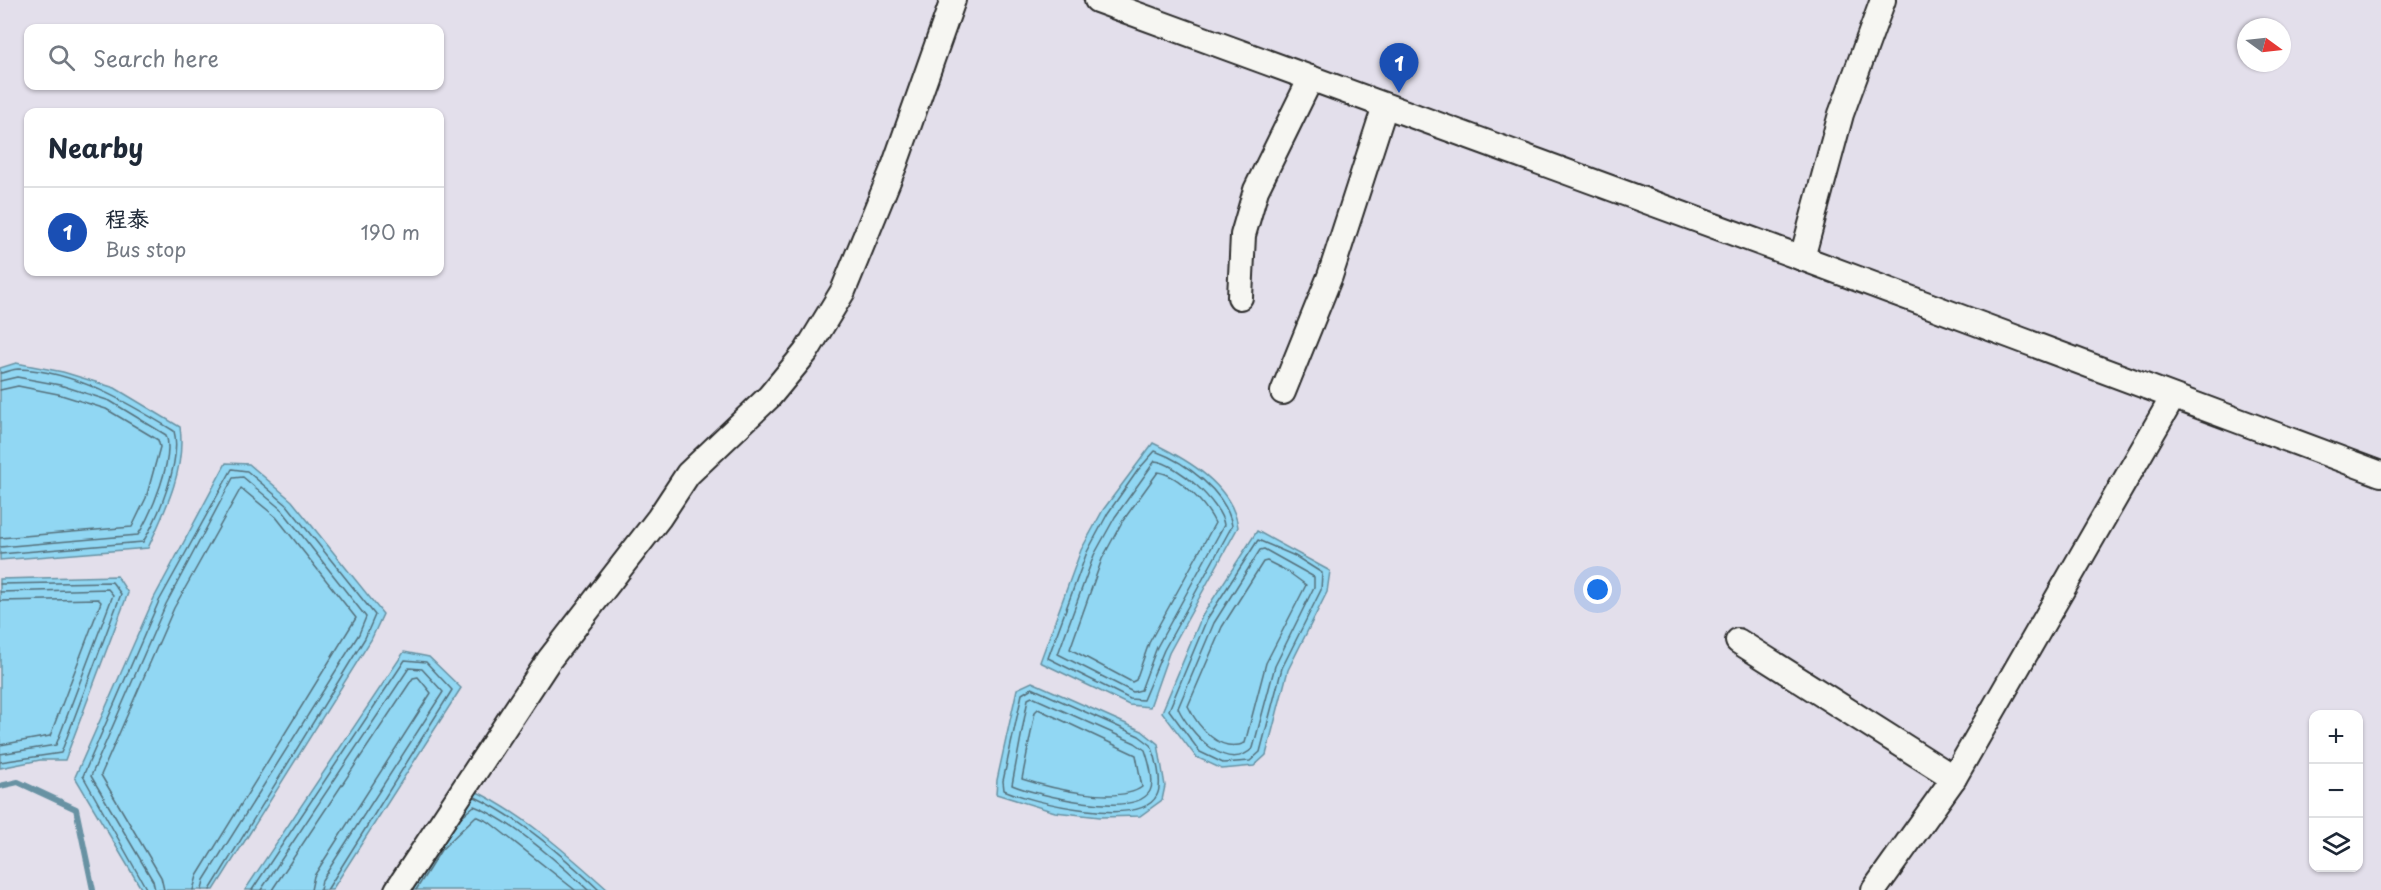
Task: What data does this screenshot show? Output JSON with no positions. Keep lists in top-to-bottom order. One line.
{"north":"right","page":{"search":"Search here","pins":"1","heading":"Nearby","list":[{"mark":"1","name":"程泰","note":"Bus stop","value":"190 m"}],"map_buttons":["+","−"]}}
